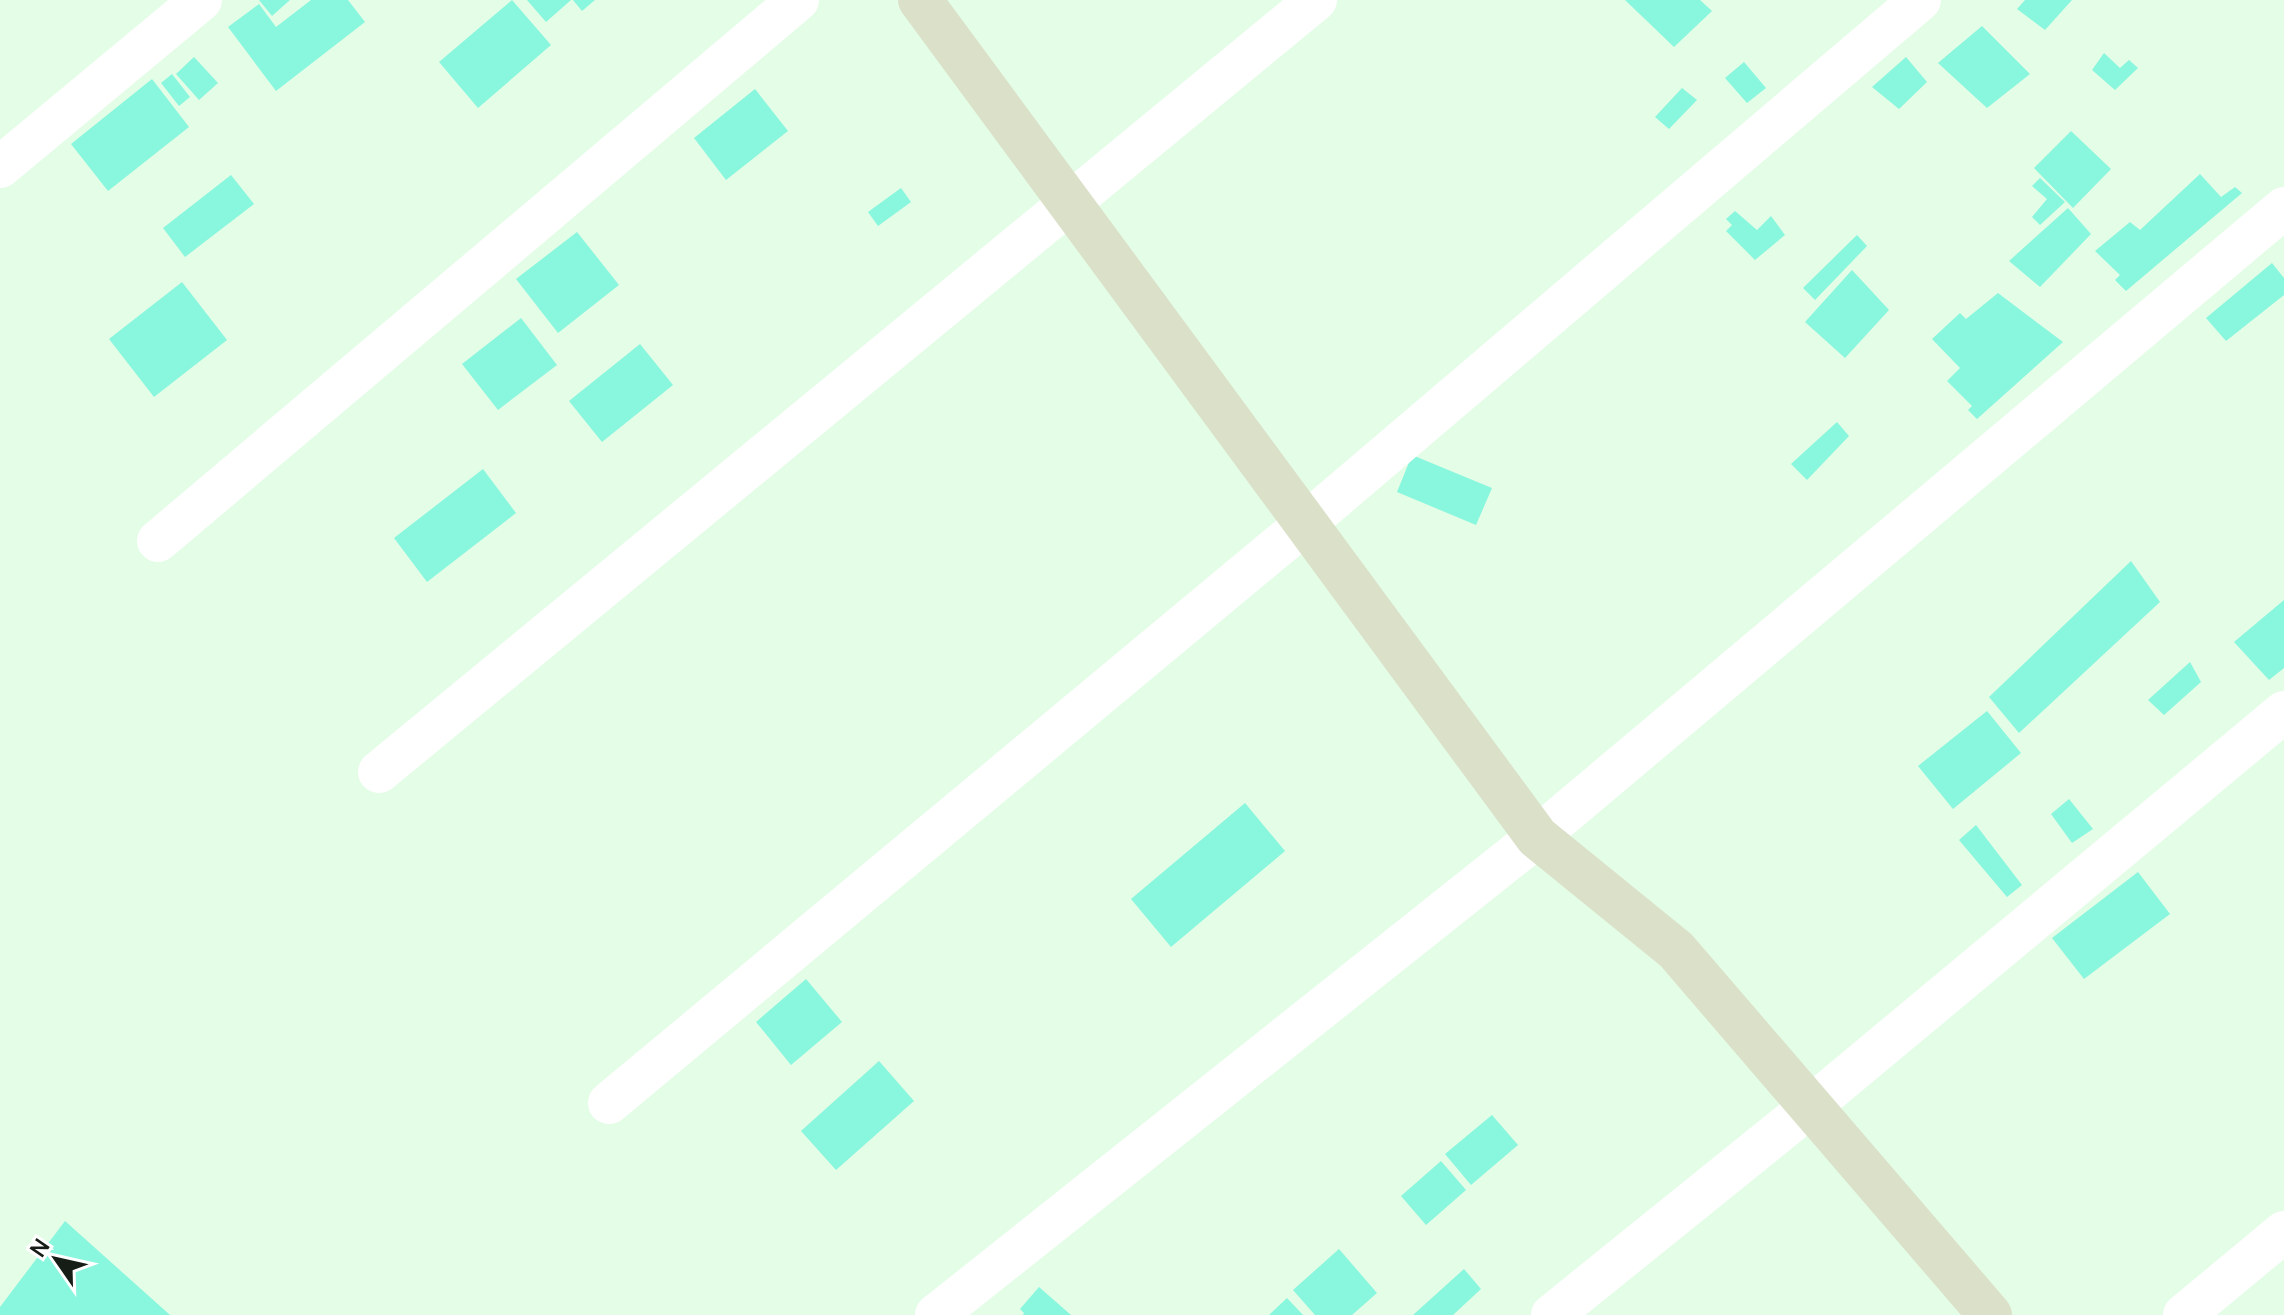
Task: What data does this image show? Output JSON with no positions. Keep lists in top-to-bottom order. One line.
{"north":"top left"}
